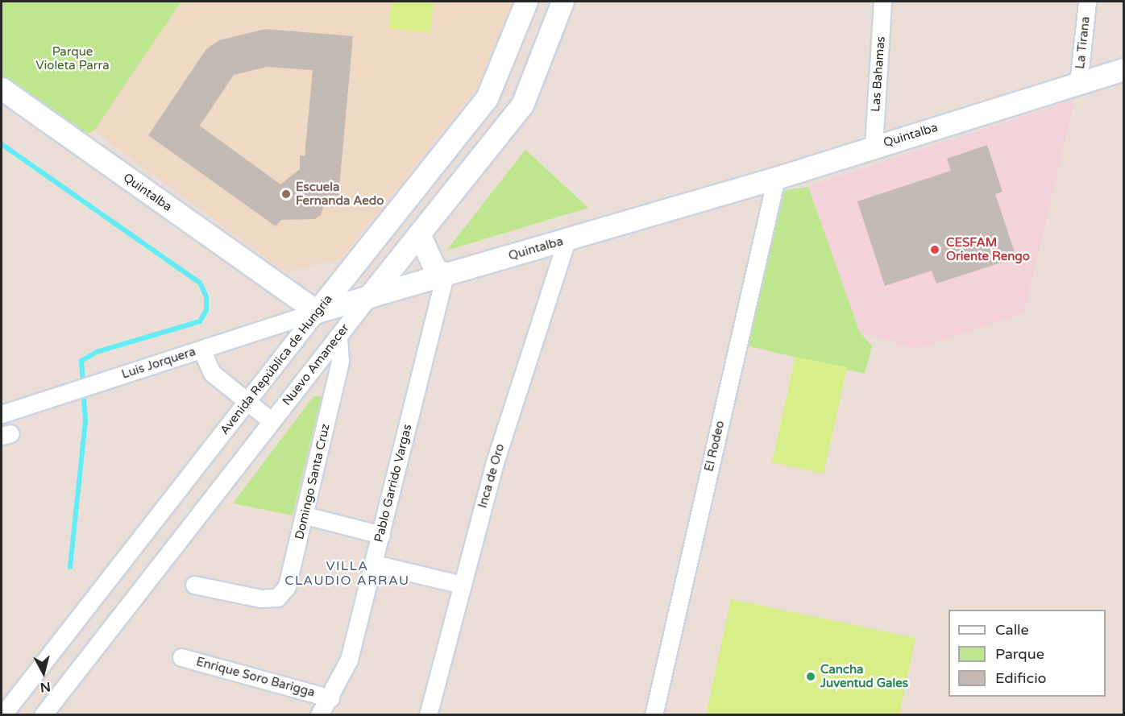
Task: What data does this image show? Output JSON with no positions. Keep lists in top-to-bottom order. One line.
{"streets":{"street":["La Tirana","Las Bahamas","Quintalba","Luis Jorquera","Avenida República de Hungría","Nuevo Amanecer","El Rodeo","Inca de Oro","Domingo Santa Cruz","Pablo Garrido Vargas","Enrique Soro Barigga"]},"crossings":[["La Tirana","Quintalba"],["Las Bahamas","Quintalba"],["Quintalba","Luis Jorquera"],["Quintalba","Avenida República de Hungría"],["Quintalba","Nuevo Amanecer"],["Quintalba","El Rodeo"],["Quintalba","Inca de Oro"],["Quintalba","Pablo Garrido Vargas"],["Luis Jorquera","Avenida República de Hungría"],["Nuevo Amanecer","Domingo Santa Cruz"],["Pablo Garrido Vargas","Enrique Soro Barigga"]],"districts":["VILLA CLAUDIO ARRAU"],"parks":["Parque Violeta Parra"],"places":["Escuela Fernanda Aedo","CESFAM Oriente Rengo","Cancha Juventud Gales"],"legend":["Calle","Parque","Edificio"],"north":"bottom"}
